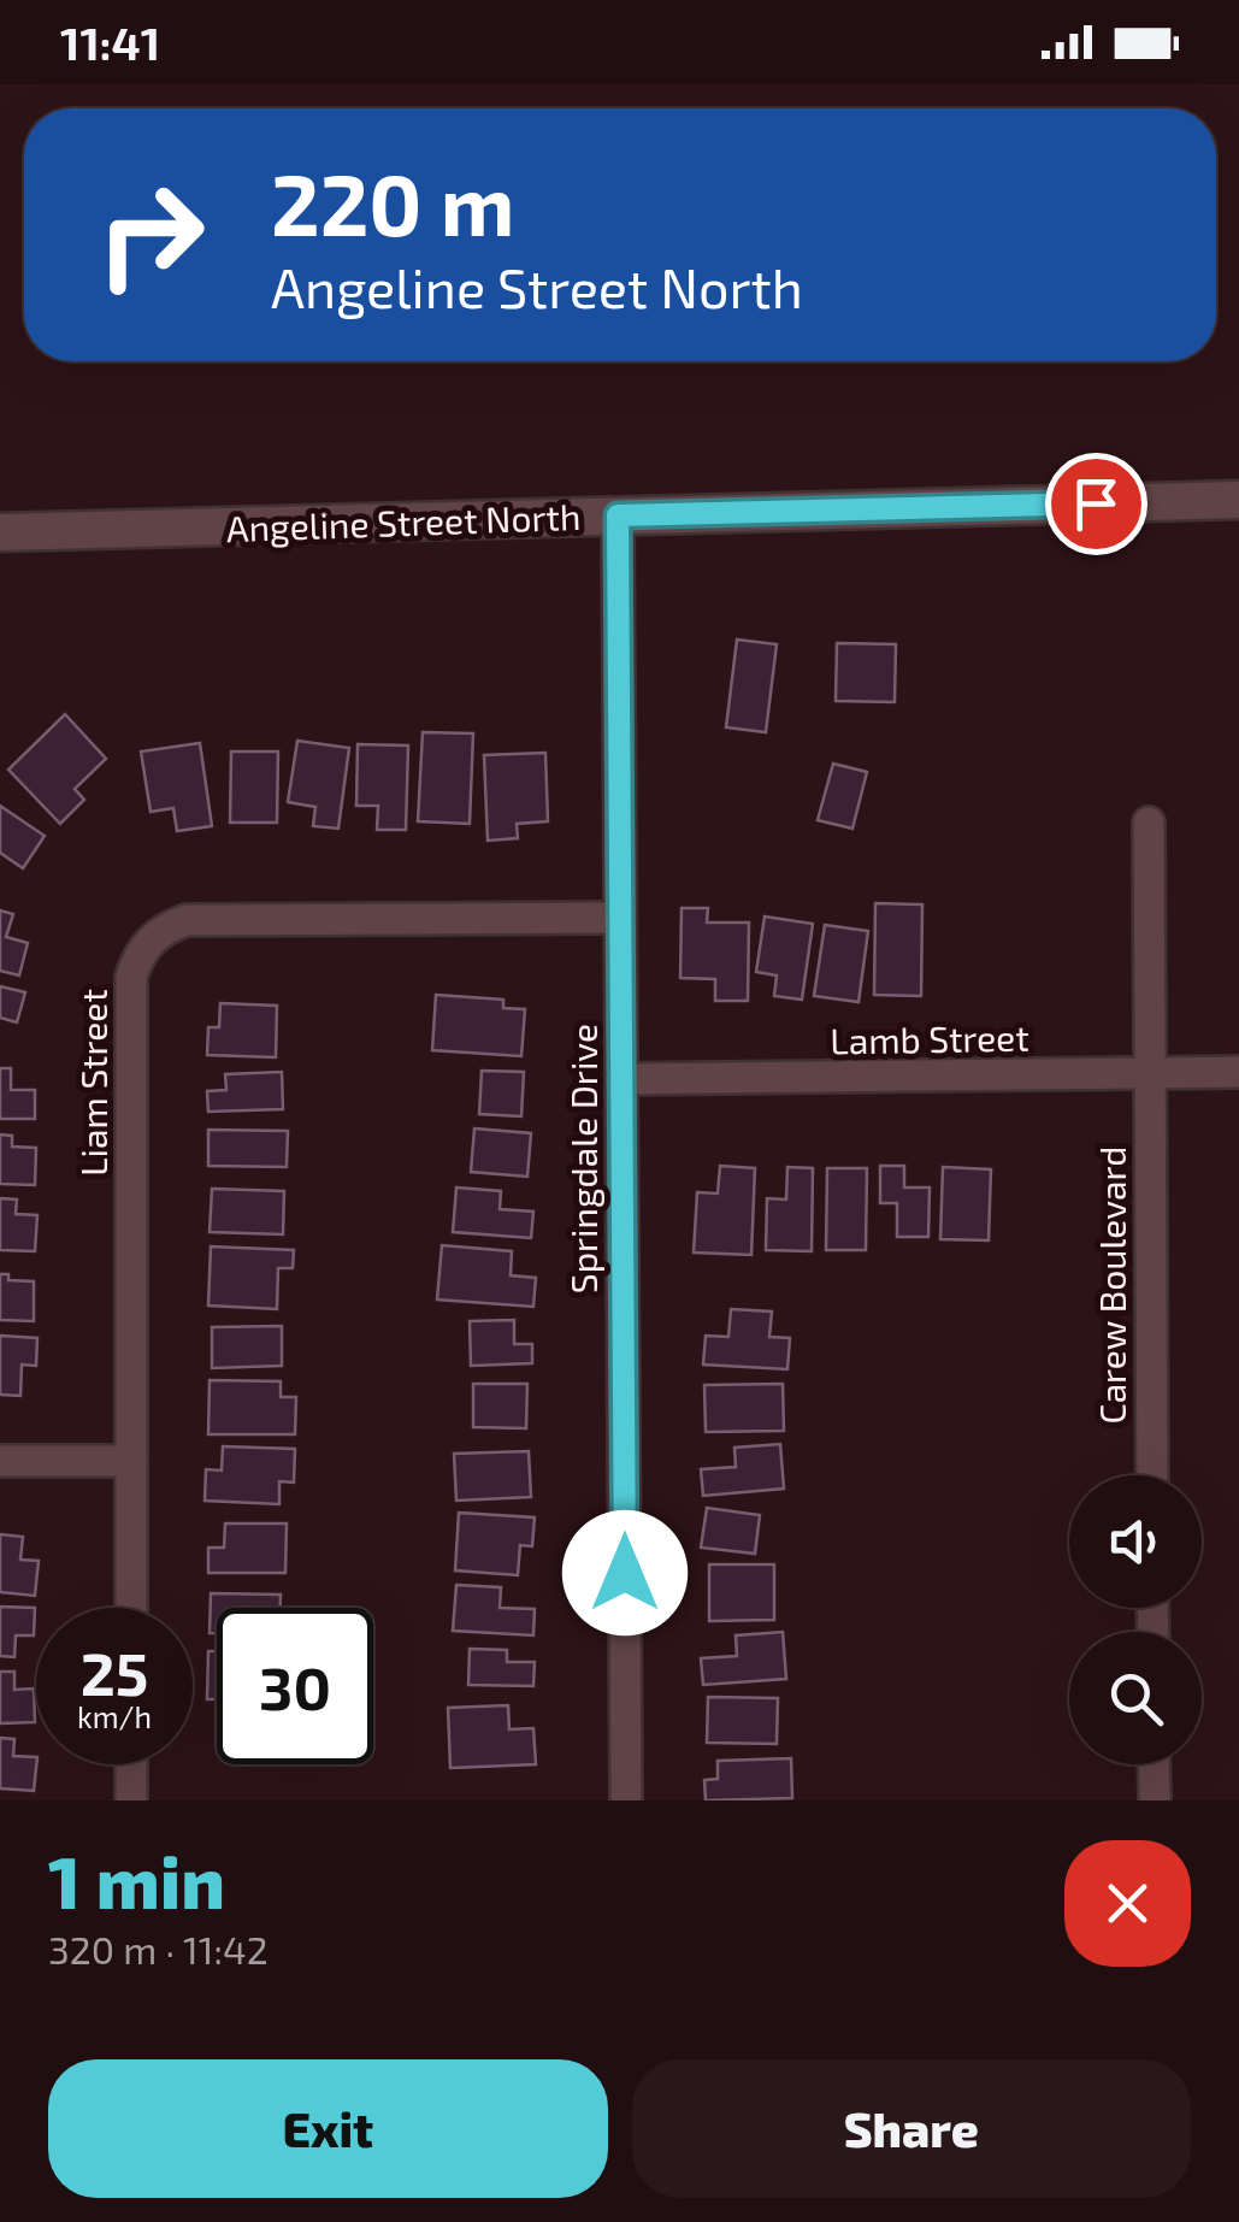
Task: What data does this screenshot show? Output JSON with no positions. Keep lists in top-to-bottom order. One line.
{"streets":{"main road":["Angeline Street North"],"street":["Lamb Street","Liam Street","Springdale Drive","Carew Boulevard"]},"crossings":[["Angeline Street North","Springdale Drive"],["Lamb Street","Springdale Drive"],["Lamb Street","Carew Boulevard"],["Liam Street","Springdale Drive"]],"page":{"status":"11:41","turn":["220 m","Angeline Street North"],"speed":"25 km/h","limit":"30","heading":["1 min","320 m · 11:42"],"buttons":["Exit","Share"]}}
